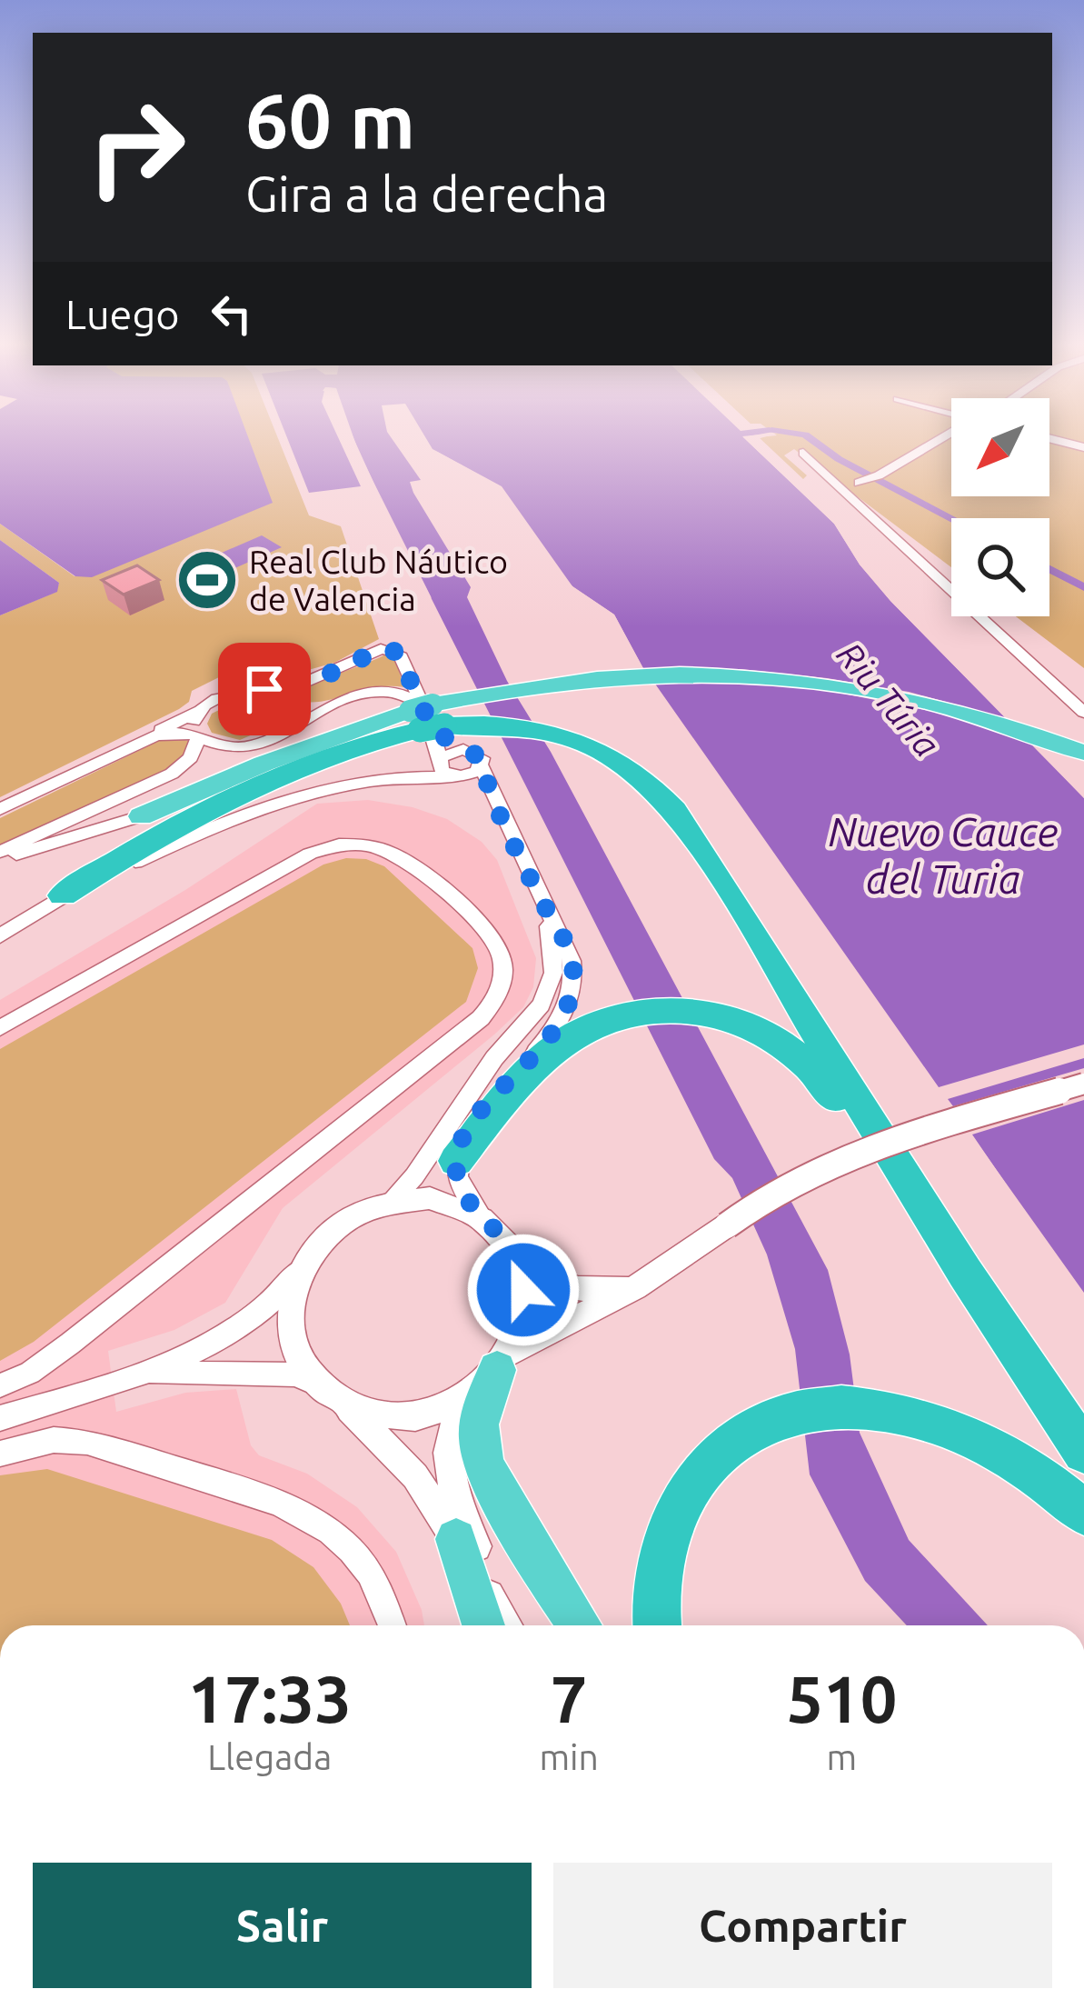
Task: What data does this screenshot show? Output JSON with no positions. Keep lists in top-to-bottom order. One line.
{"water":["Riu Túria","Nuevo Cauce del Turia"],"places":{"sports":["Real Club Náutico de Valencia"]},"north":"bottom left","page":{"turn":["60 m","Gira a la derecha"],"then":"Luego","eta":["17:33","Llegada","7","min","510","m"],"buttons":["Salir","Compartir"]}}
